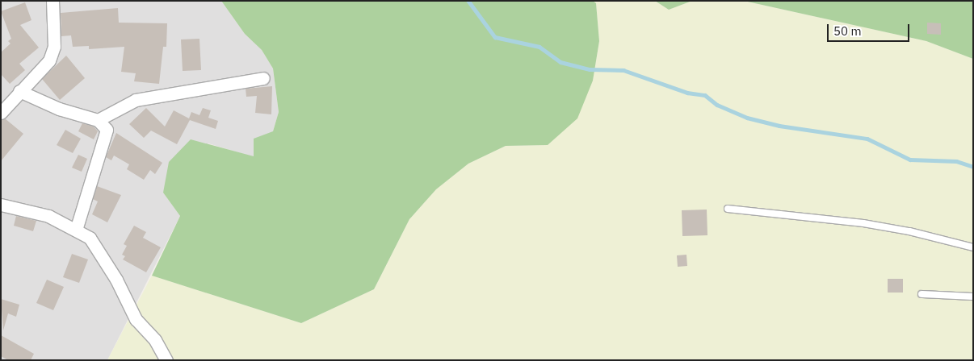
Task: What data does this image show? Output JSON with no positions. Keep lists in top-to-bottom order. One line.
{"scale_bar":"50 m"}
